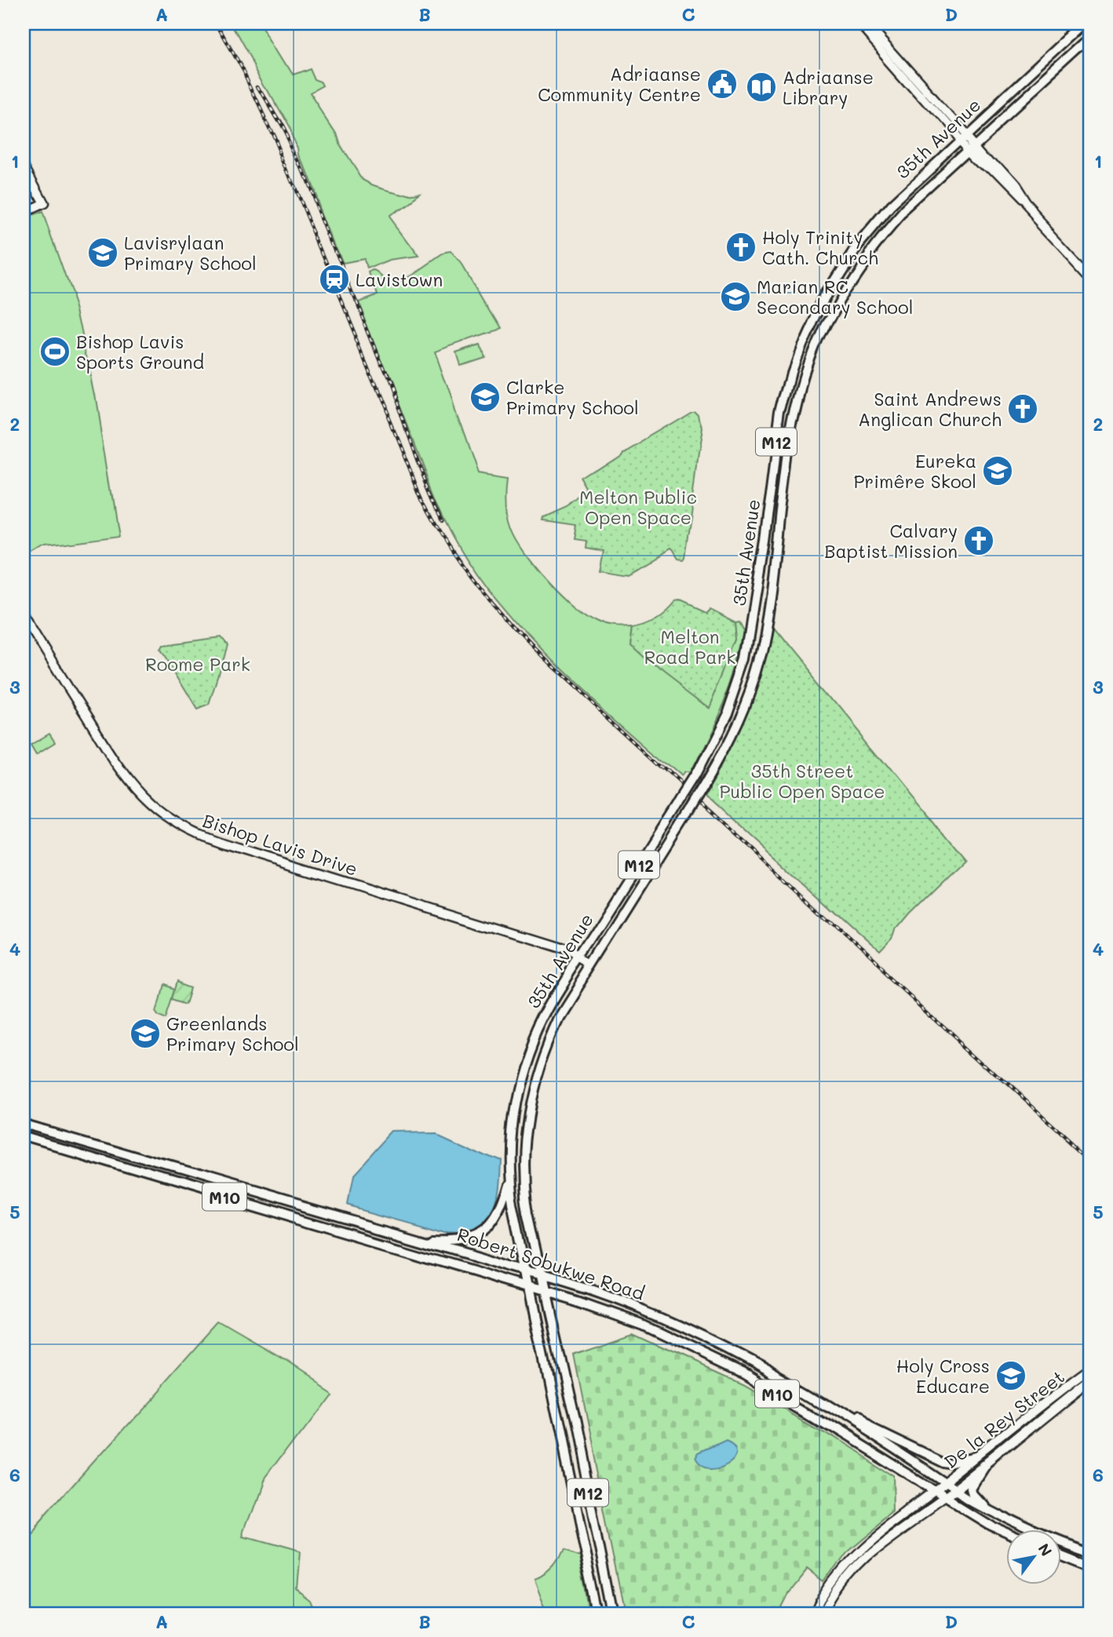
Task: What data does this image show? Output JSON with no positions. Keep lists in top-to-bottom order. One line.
{"streets":{"main road":["35th Avenue","M12","M10","Robert Sobukwe Road"],"street":["Bishop Lavis Drive","De la Rey Street"]},"crossings":[["35th Avenue","M12"],["35th Avenue","Bishop Lavis Drive"],["35th Avenue","Robert Sobukwe Road"],["M12","Robert Sobukwe Road"],["Robert Sobukwe Road","De la Rey Street"]],"parks":["Melton Public Open Space","Melton Road Park","Roome Park","35th Street Public Open Space"],"places":{"public building":["Adriaanse Community Centre"],"library":["Adriaanse Library"],"church":["Holy Trinity Cath. Church","Saint Andrews Anglican Church","Calvary Baptist Mission"],"school or university":["Lavisrylaan Primary School","Marian RC Secondary School","Clarke Primary School","Eureka Primêre Skool","Greenlands Primary School","Holy Cross Educare"],"station":["Lavistown"],"sports":["Bishop Lavis Sports Ground"]},"north":"top right","grid":{"columns":["A","B","C","D"],"rows":["1","2","3","4","5","6"]}}
